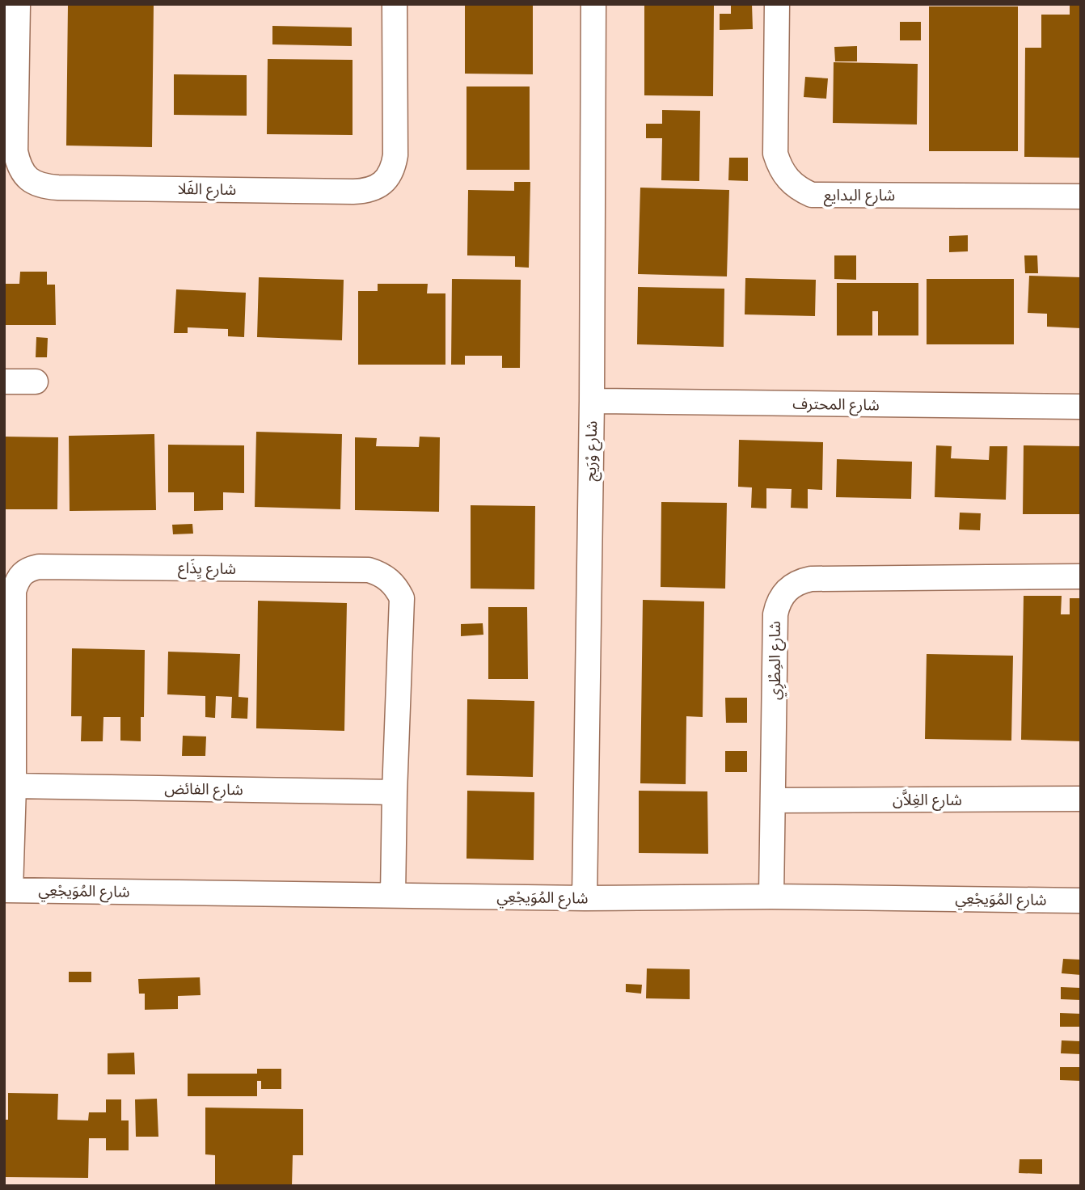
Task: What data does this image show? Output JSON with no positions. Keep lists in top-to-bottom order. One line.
{"streets":{"street":["شارع الفَلا","شارع البدايع","شارع المحترف","شارع وْرَيج","شارع يِذَاع","شارع المِطْرِي","شارع الفائض","شارع الغِلاَّن","شارع المُوَيجْعِي"]},"crossings":[["شارع المحترف","شارع وْرَيج"],["شارع وْرَيج","شارع المُوَيجْعِي"],["شارع يِذَاع","شارع الفائض"],["شارع يِذَاع","شارع المُوَيجْعِي"],["شارع المِطْرِي","شارع الغِلاَّن"],["شارع المِطْرِي","شارع المُوَيجْعِي"]]}
